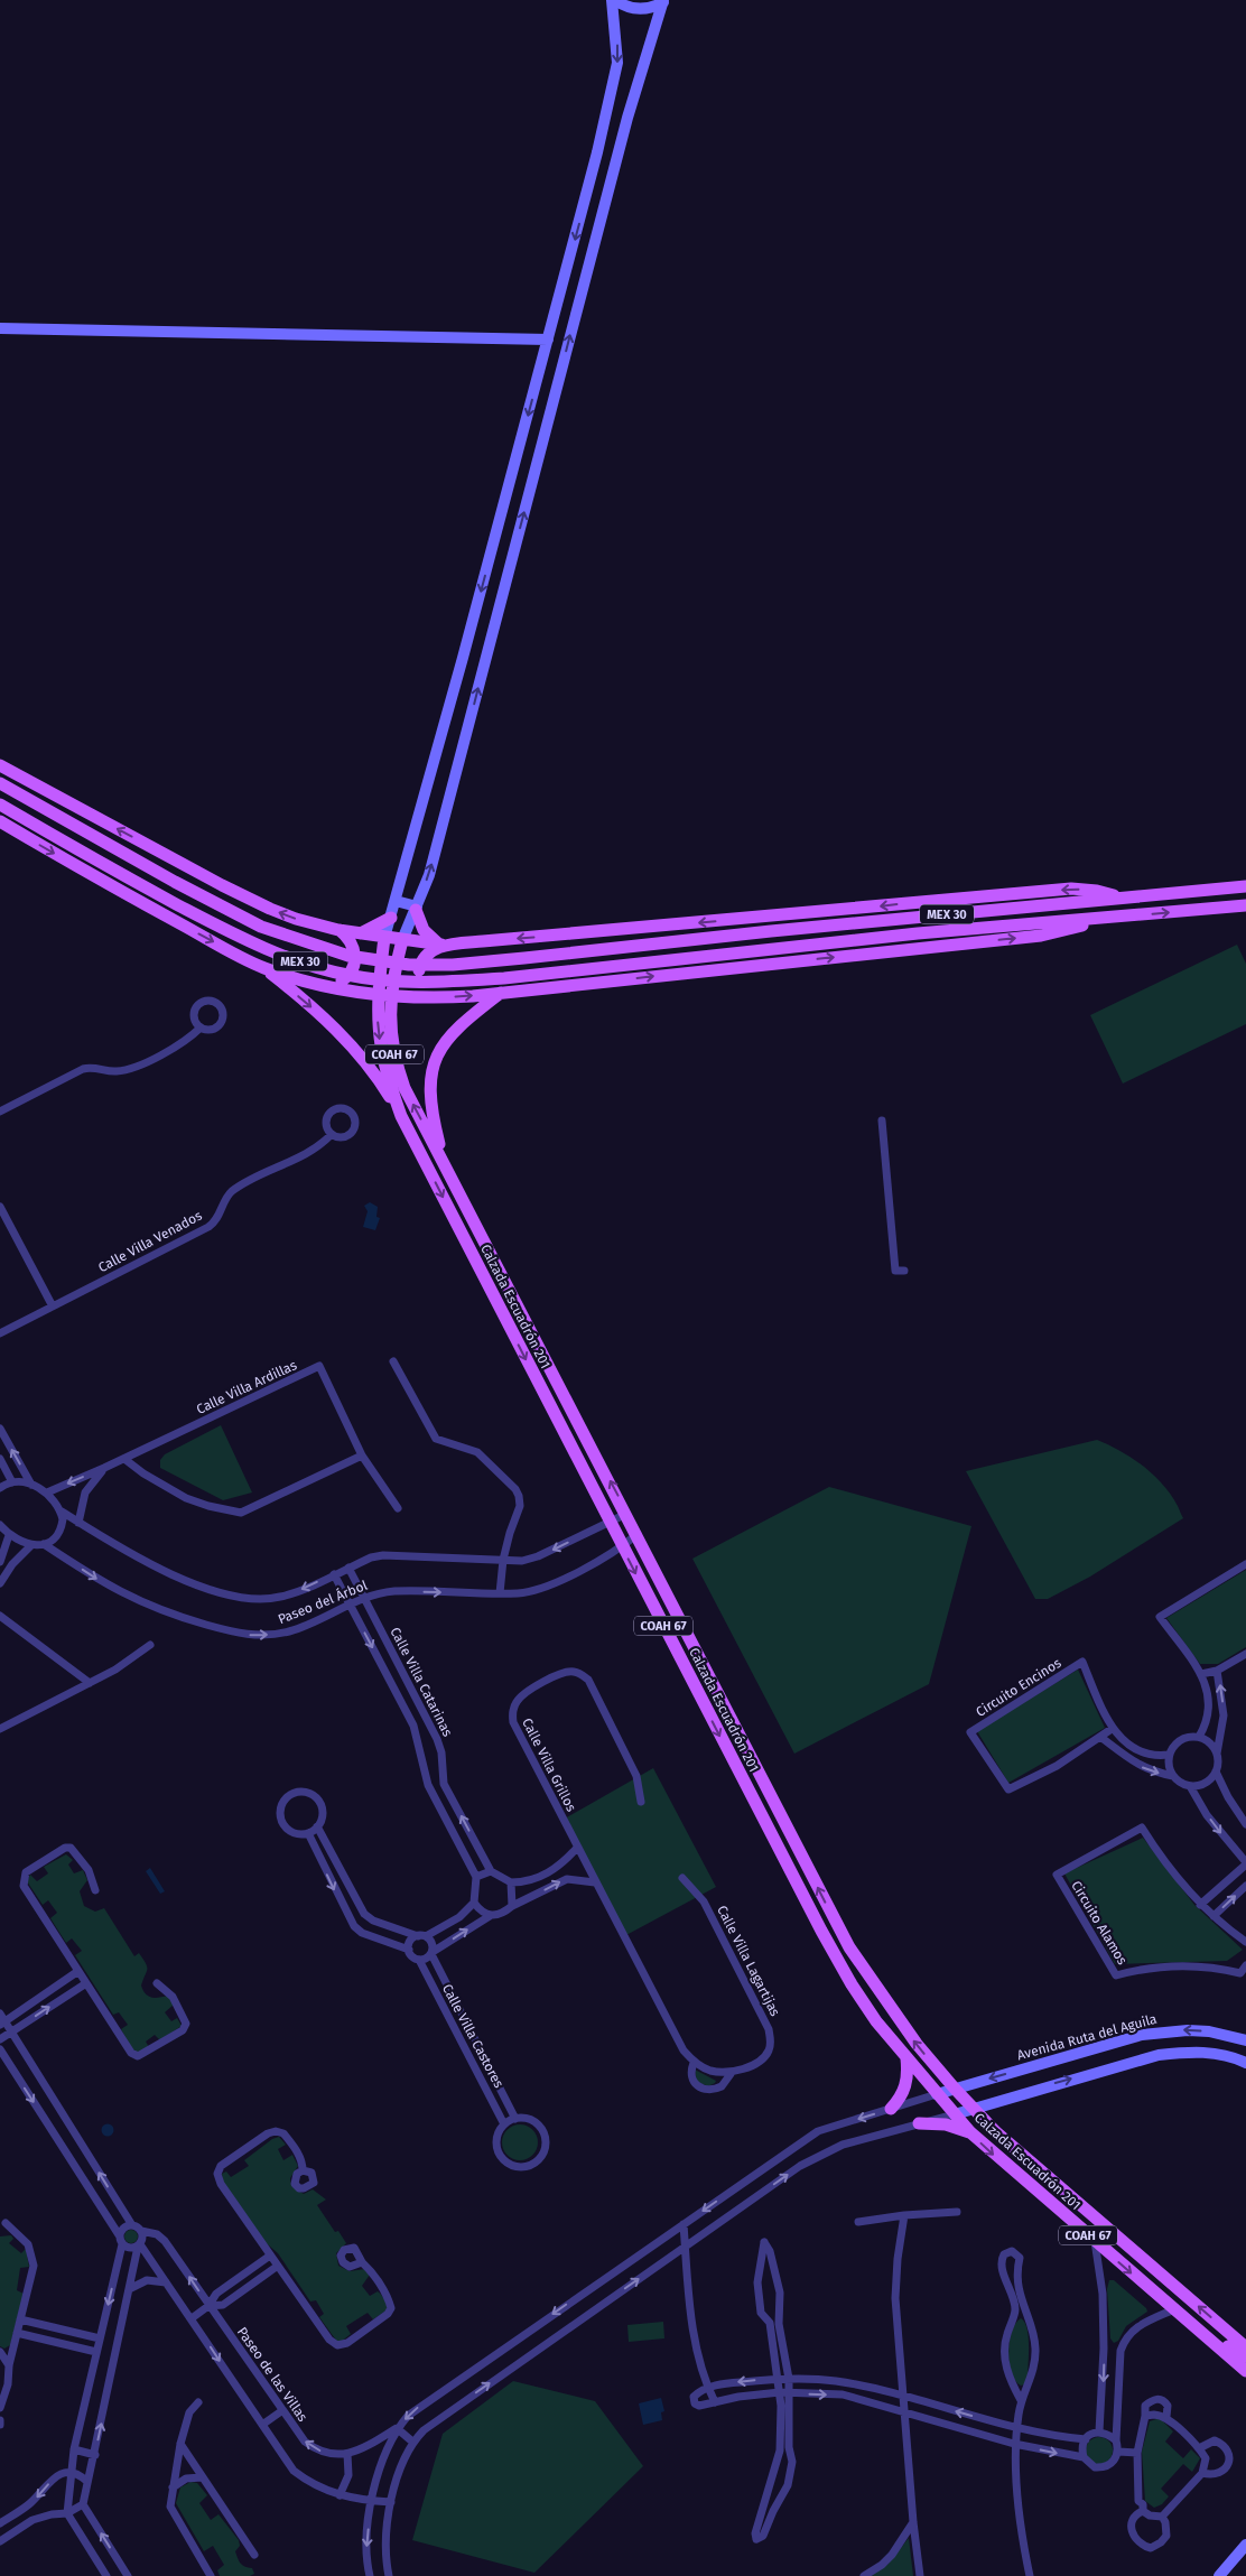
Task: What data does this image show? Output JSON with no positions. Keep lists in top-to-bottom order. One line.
{"streets":{"main road":["MEX 30","COAH 67","Calzada Escuadrón 201","Avenida Ruta del Aguila"],"street":["Calle Villa Venados","Calle Villa Ardillas","Paseo del Árbol","Calle Villa Catarinas","Circuito Encinos","Calle Villa Grillos","Circuito Alamos","Calle Villa Lagartijas","Calle Villa Castores","Paseo de las Villas"]},"crossings":[["COAH 67","Calzada Escuadrón 201"],["Calzada Escuadrón 201","Paseo del Árbol"],["Calzada Escuadrón 201","Avenida Ruta del Aguila"],["Calle Villa Ardillas","Paseo del Árbol"],["Paseo del Árbol","Calle Villa Catarinas"],["Calle Villa Grillos","Calle Villa Lagartijas"]]}
